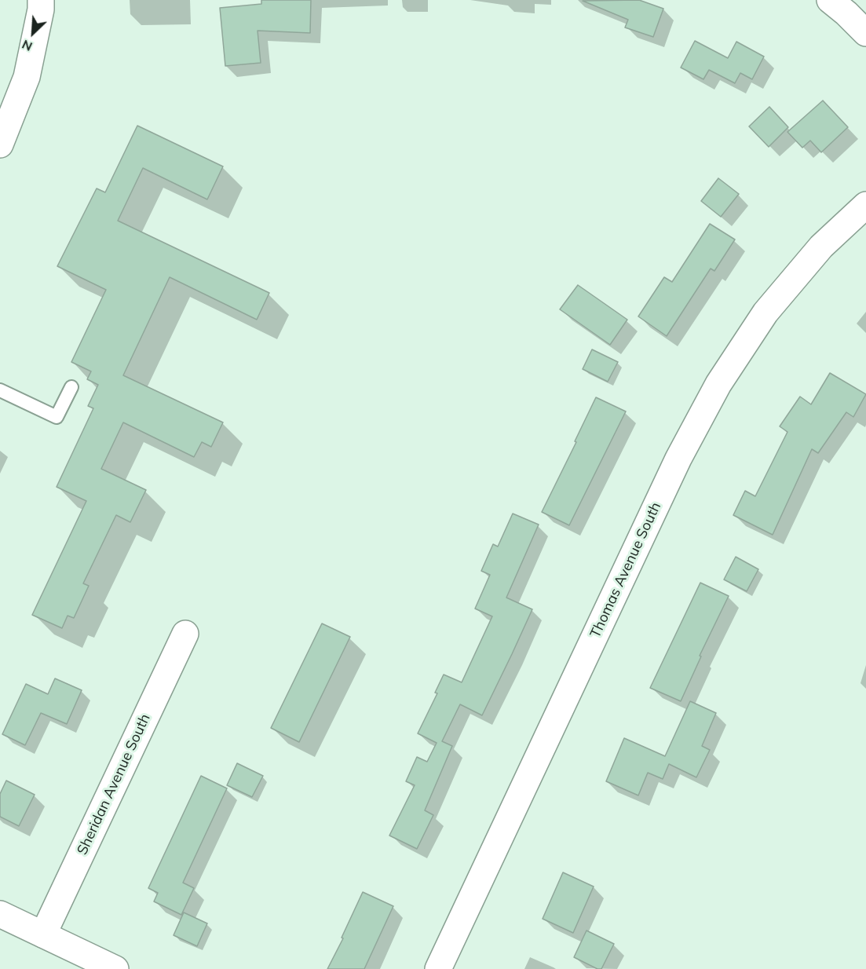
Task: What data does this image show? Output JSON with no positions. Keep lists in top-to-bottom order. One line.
{"streets":{"street":["Thomas Avenue South","Sheridan Avenue South"]},"north":"bottom left"}
